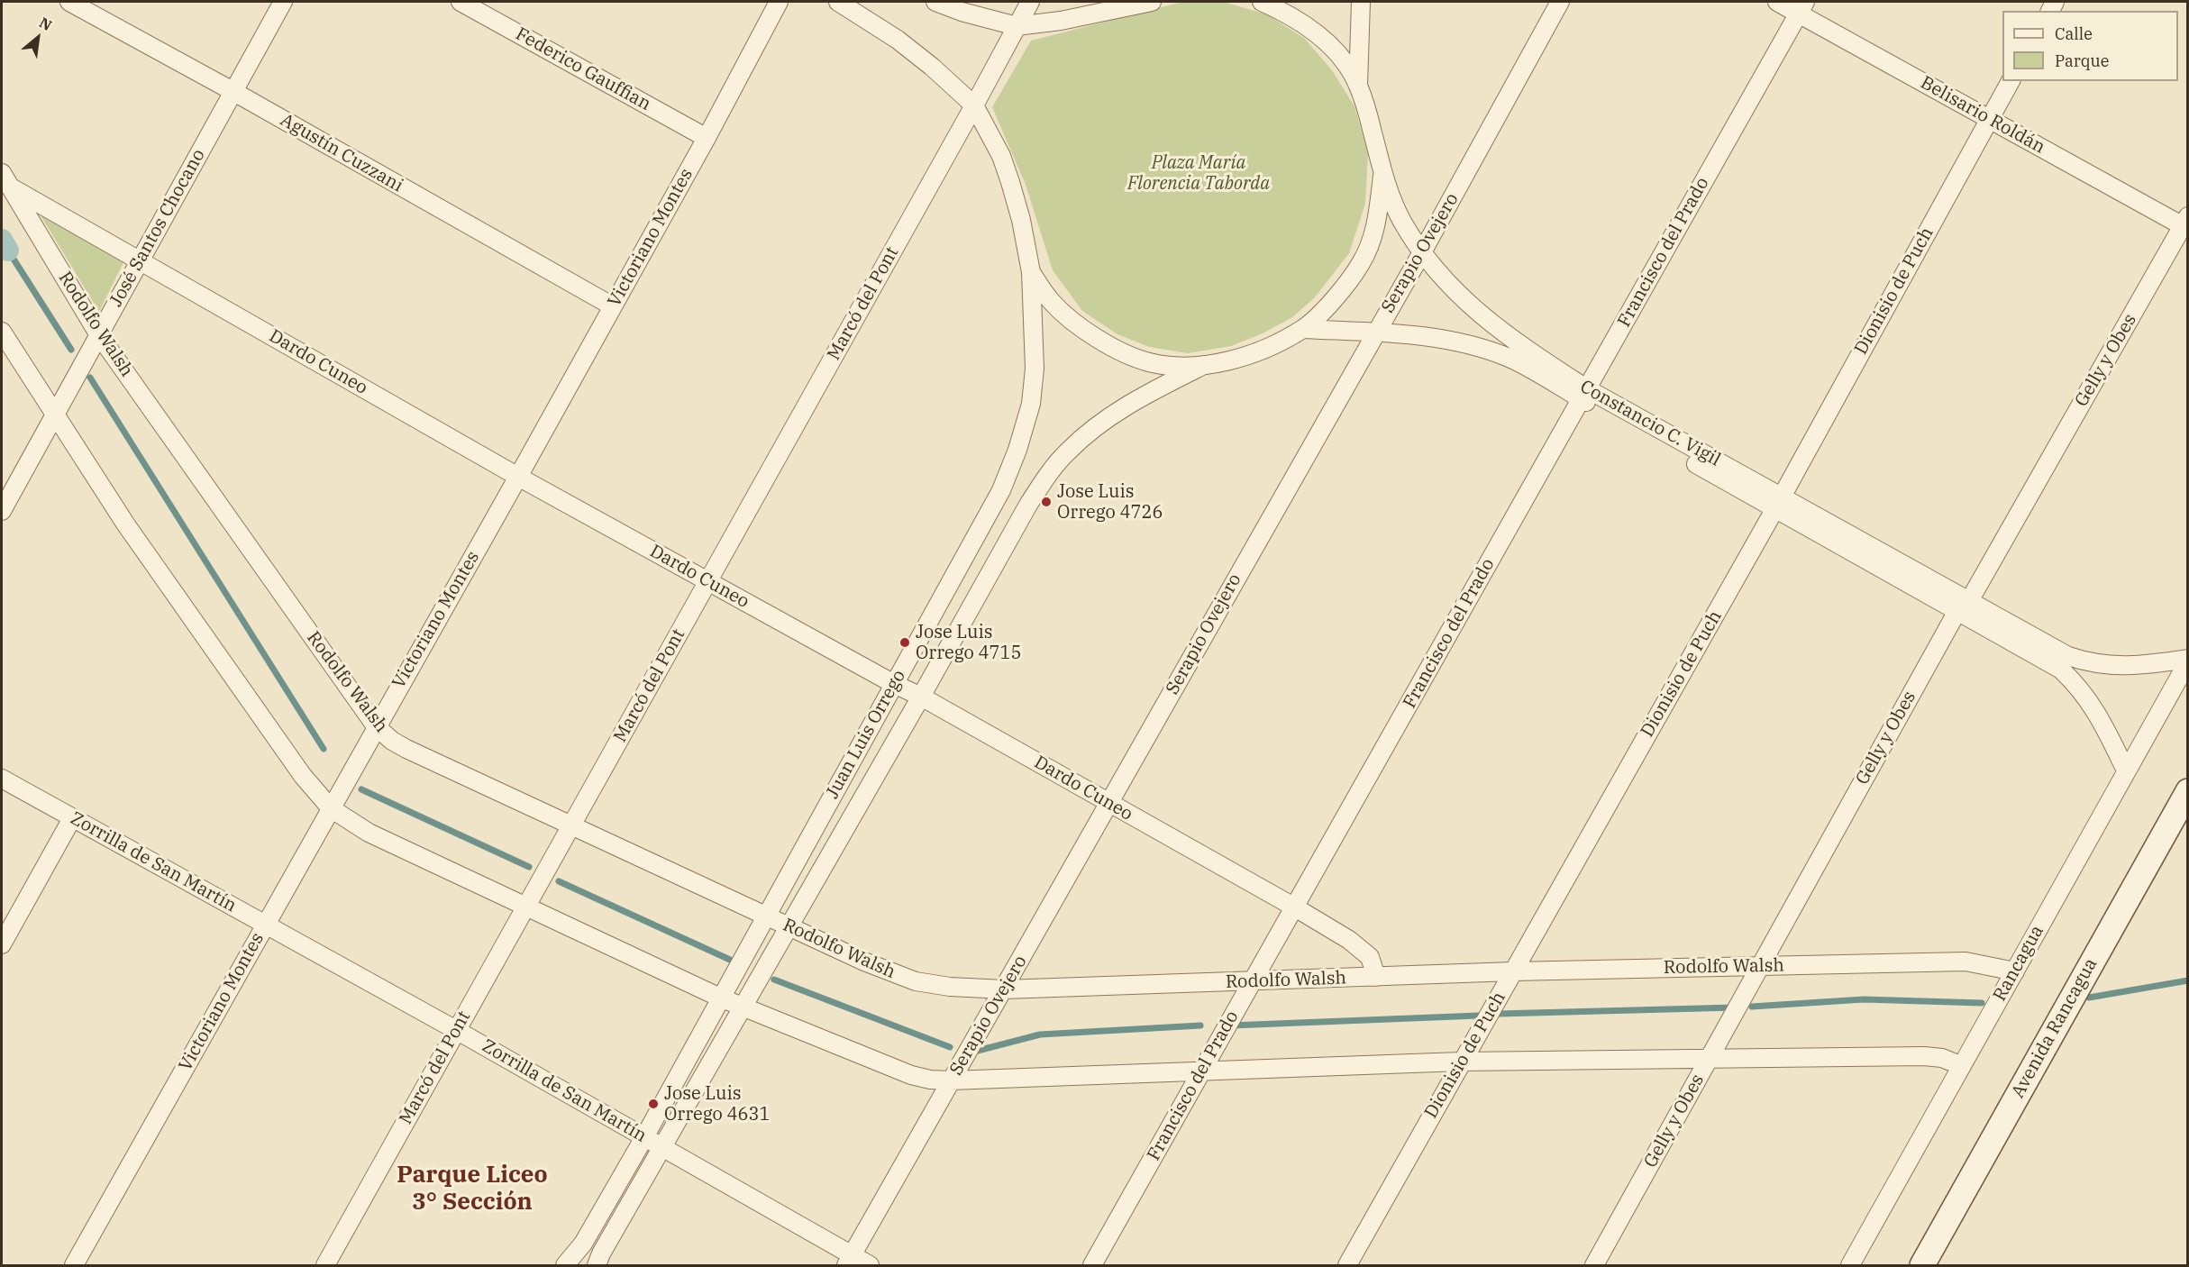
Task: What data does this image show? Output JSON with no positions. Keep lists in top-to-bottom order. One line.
{"streets":{"main road":["Avenida Rancagua"],"street":["Federico Gauffian","Belisario Roldán","Agustín Cuzzani","José Santos Chocano","Victoriano Montes","Francisco del Prado","Serapio Ovejero","Dionisio de Puch","Marcó del Pont","Rodolfo Walsh","Gelly y Obes","Dardo Cuneo","Constancio C. Vigil","Juan Luis Orrego","Zorrilla de San Martín","Rancagua"]},"crossings":[["Federico Gauffian","Victoriano Montes"],["Belisario Roldán","Francisco del Prado"],["Belisario Roldán","Dionisio de Puch"],["Belisario Roldán","Gelly y Obes"],["Agustín Cuzzani","José Santos Chocano"],["Agustín Cuzzani","Victoriano Montes"],["José Santos Chocano","Rodolfo Walsh"],["José Santos Chocano","Dardo Cuneo"],["Victoriano Montes","Rodolfo Walsh"],["Victoriano Montes","Dardo Cuneo"],["Victoriano Montes","Zorrilla de San Martín"],["Francisco del Prado","Rodolfo Walsh"],["Francisco del Prado","Dardo Cuneo"],["Francisco del Prado","Constancio C. Vigil"],["Serapio Ovejero","Rodolfo Walsh"],["Serapio Ovejero","Dardo Cuneo"],["Serapio Ovejero","Constancio C. Vigil"],["Serapio Ovejero","Zorrilla de San Martín"],["Dionisio de Puch","Rodolfo Walsh"],["Dionisio de Puch","Constancio C. Vigil"],["Marcó del Pont","Rodolfo Walsh"],["Marcó del Pont","Dardo Cuneo"],["Marcó del Pont","Juan Luis Orrego"],["Marcó del Pont","Zorrilla de San Martín"],["Rodolfo Walsh","Gelly y Obes"],["Rodolfo Walsh","Dardo Cuneo"],["Rodolfo Walsh","Juan Luis Orrego"],["Rodolfo Walsh","Rancagua"],["Gelly y Obes","Constancio C. Vigil"],["Dardo Cuneo","Juan Luis Orrego"],["Constancio C. Vigil","Rancagua"],["Juan Luis Orrego","Zorrilla de San Martín"]],"districts":["Parque Liceo 3° Sección"],"parks":["Plaza María Florencia Taborda"],"places":["Jose Luis Orrego 4726","Jose Luis Orrego 4715","Jose Luis Orrego 4631"],"legend":["Calle","Parque"],"north":"top right"}
